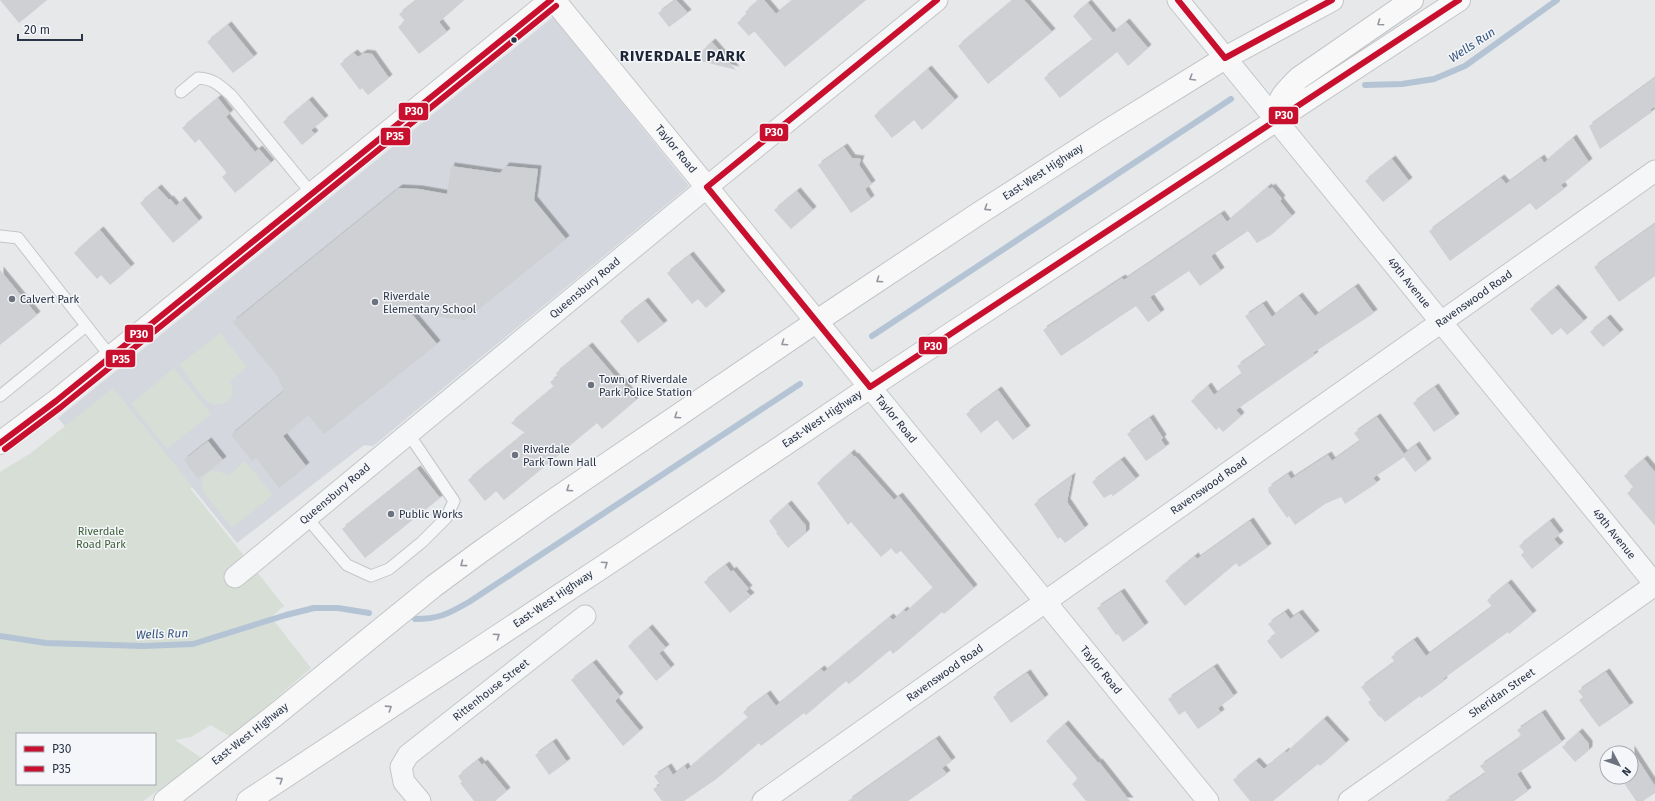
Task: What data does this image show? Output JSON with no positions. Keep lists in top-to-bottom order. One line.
{"streets":{"main road":["Taylor Road","East-West Highway"],"street":["49th Avenue","Queensbury Road","Ravenswood Road","Rittenhouse Street","Sheridan Street"]},"crossings":[["Taylor Road","East-West Highway"],["Taylor Road","Queensbury Road"],["Taylor Road","Ravenswood Road"],["East-West Highway","49th Avenue"],["49th Avenue","Ravenswood Road"],["49th Avenue","Sheridan Street"]],"districts":["RIVERDALE PARK"],"water":["Wells Run"],"parks":["Riverdale Road Park"],"places":["Calvert Park","Riverdale Elementary School","Town of Riverdale Park Police Station","Riverdale Park Town Hall","Public Works"],"lines":["transit line P30","transit line P35"],"legend":["P30","P35"],"scale_bar":"20 m","north":"bottom right"}
